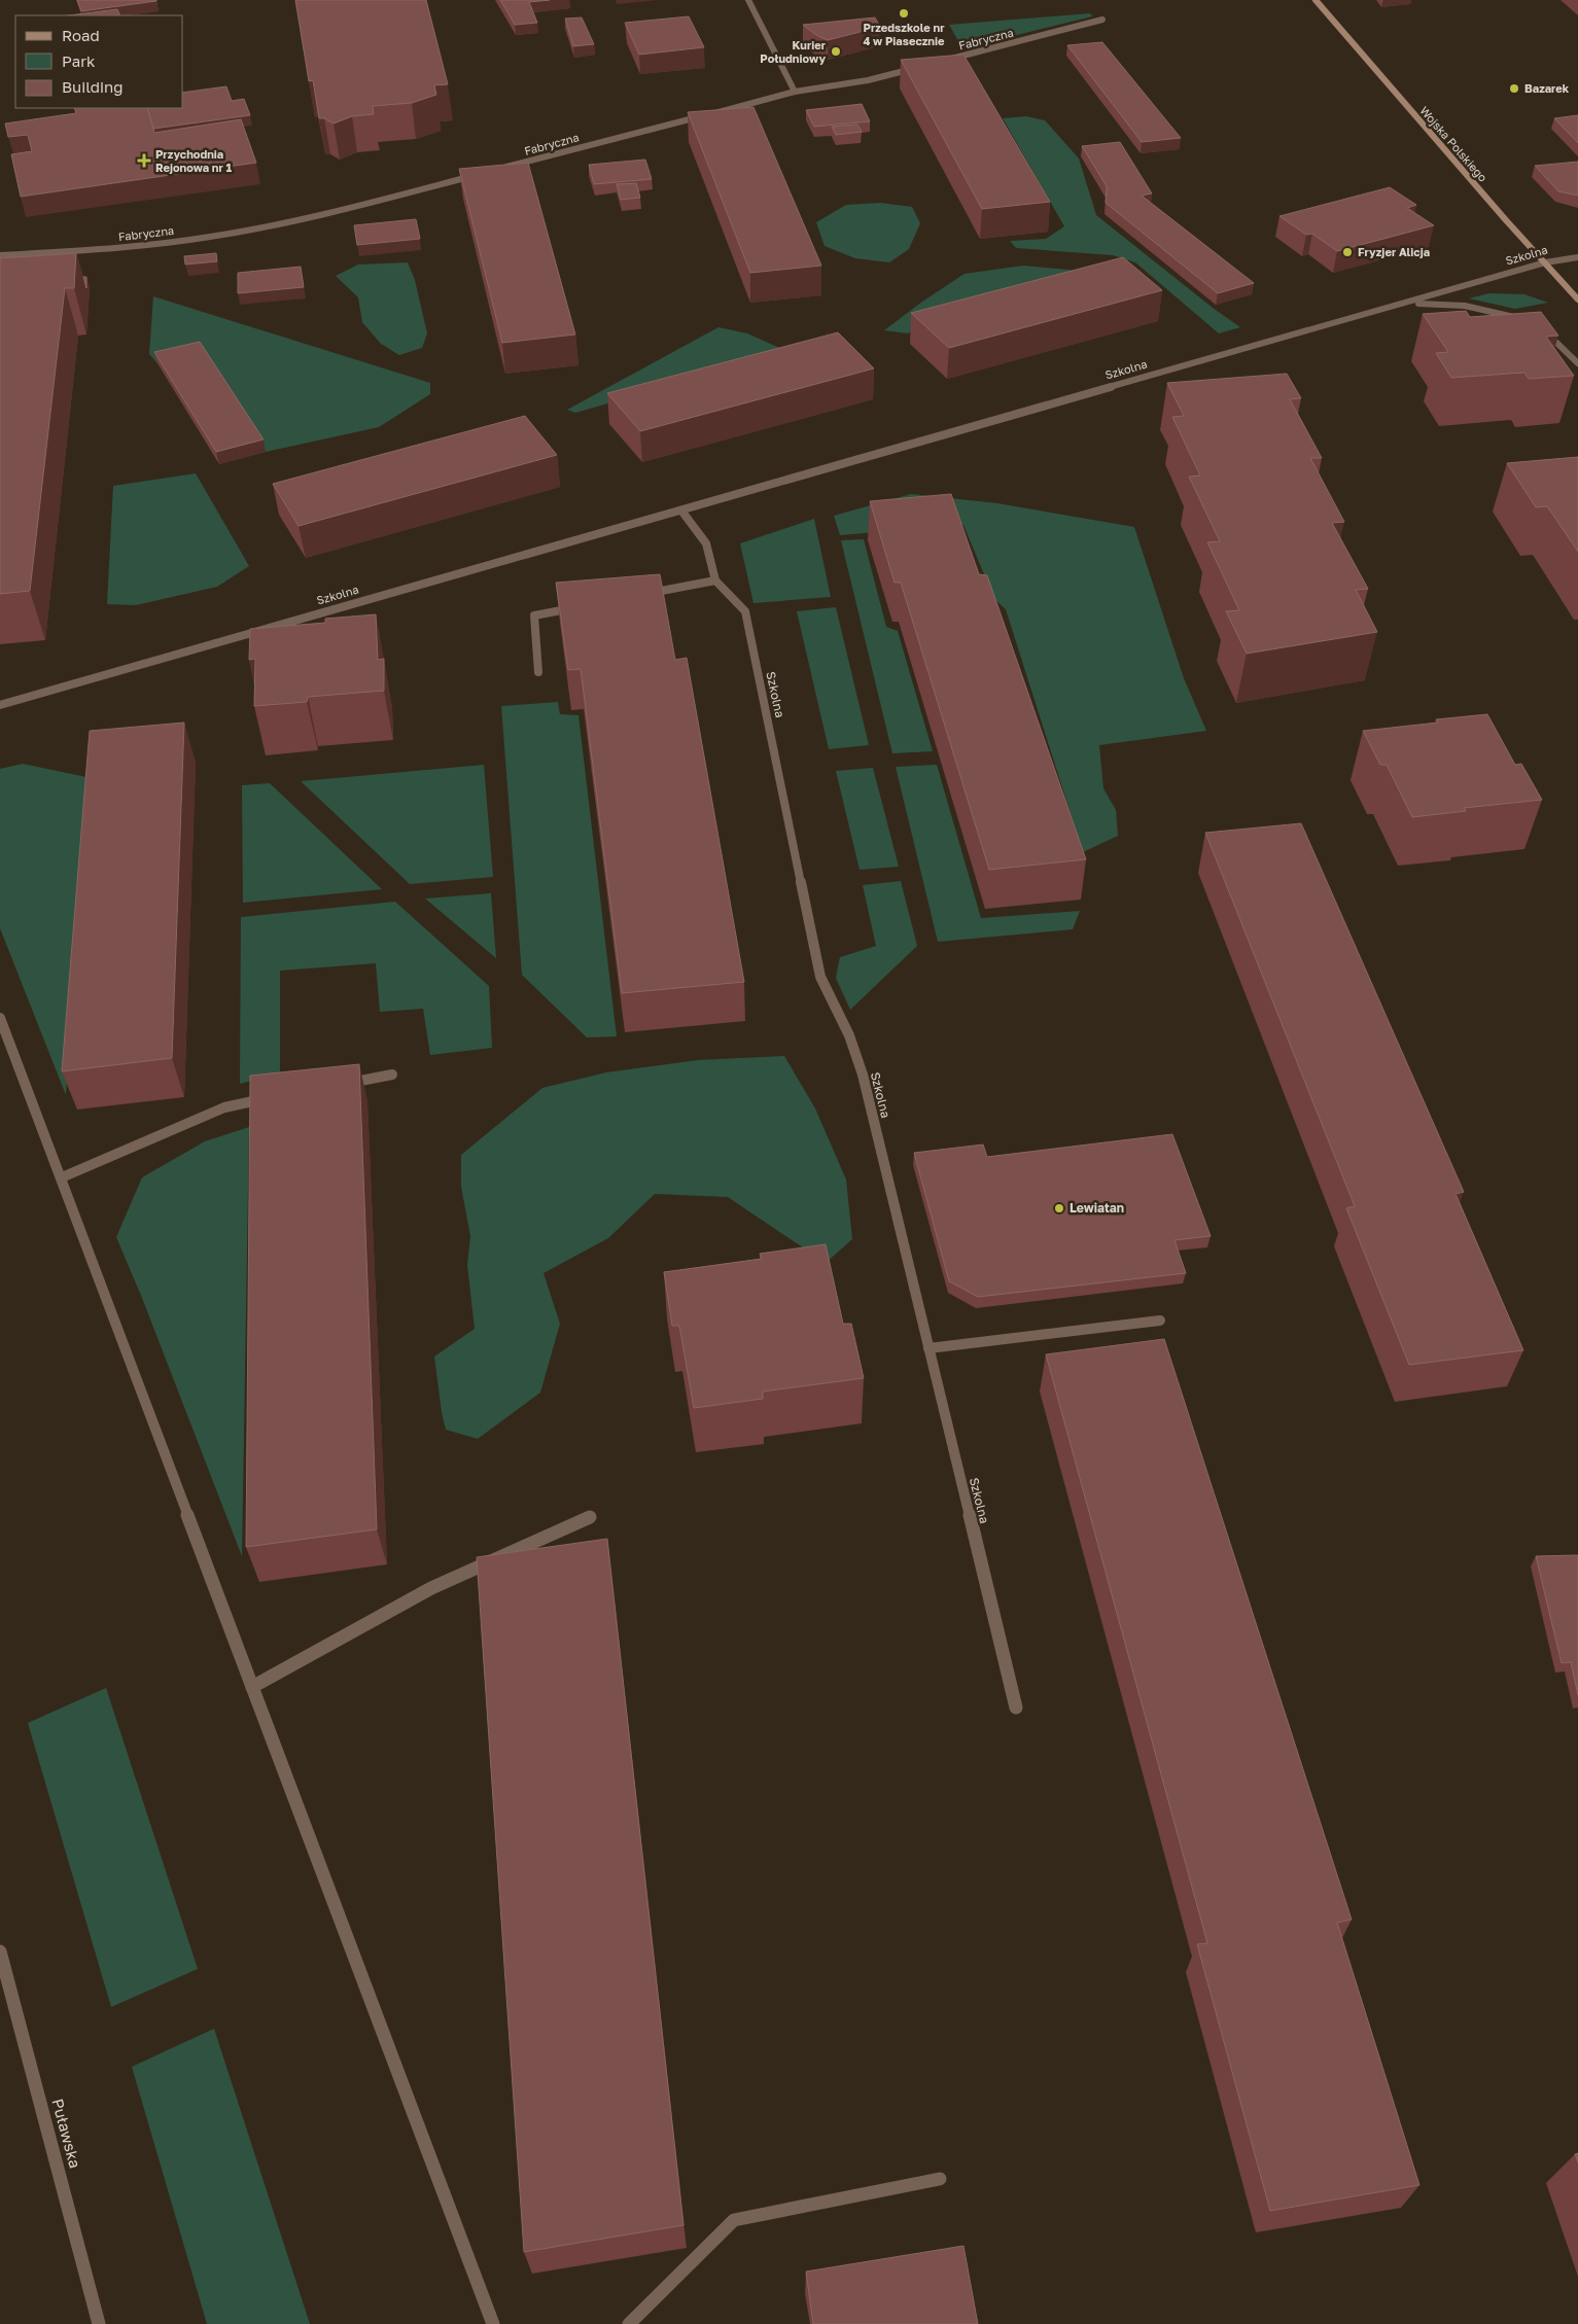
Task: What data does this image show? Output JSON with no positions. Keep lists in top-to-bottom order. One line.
{"streets":{"street":["Fabryczna","Wojska Polskiego","Szkolna","Puławska"]},"crossings":[["Wojska Polskiego","Szkolna"]],"places":{"other":["Przedszkole nr 4 w Piasecznie","Kurier Południowy","Bazarek","Fryzjer Alicja","Lewiatan"],"health":["Przychodnia Rejonowa nr 1"]},"legend":["Road","Park","Building"]}
